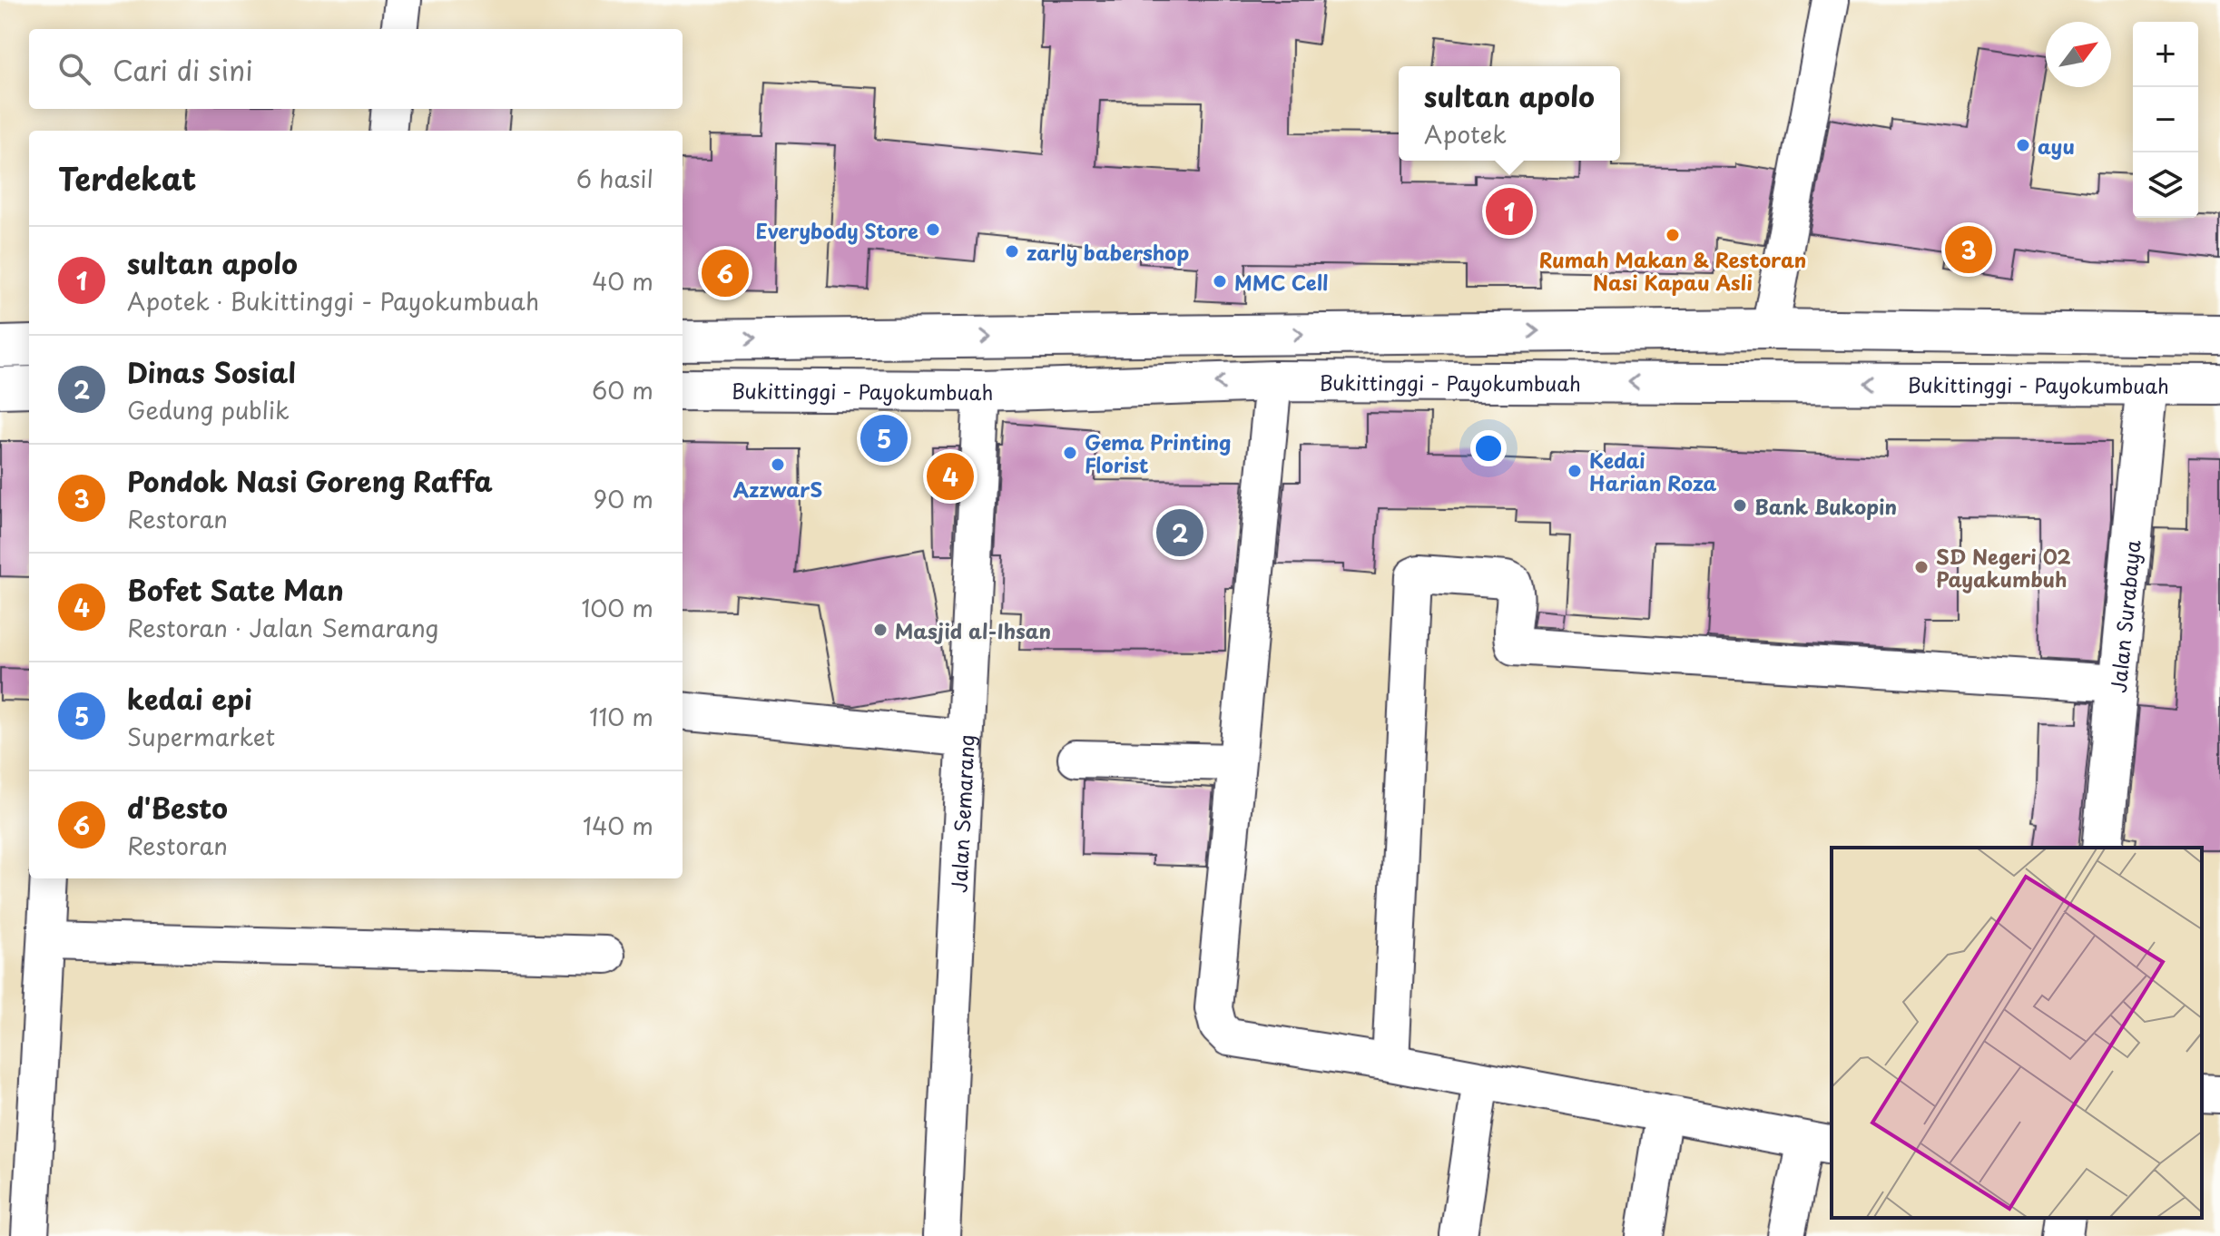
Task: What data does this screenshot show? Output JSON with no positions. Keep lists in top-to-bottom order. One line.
{"streets":{"main road":["Bukittinggi - Payokumbuah","Jalan Surabaya"],"street":["Jalan Semarang"]},"crossings":[["Bukittinggi - Payokumbuah","Jalan Surabaya"],["Bukittinggi - Payokumbuah","Jalan Semarang"]],"places":["ayu","Everybody Store","Rumah Makan & Restoran Nasi Kapau Asli","zarly babershop","MMC Cell","Gema Printing Florist","AzzwarS","Kedai Harian Roza","Bank Bukopin","SD Negeri 02 Payakumbuh","Masjid al-Ihsan"],"north":"top right","page":{"map_buttons":["+","−"],"search":"Cari di sini","popup":["sultan apolo","Apotek"],"heading":["Terdekat","6 hasil"],"pins":["1","3","6","5","4","2"],"list":[{"mark":"1","name":"sultan apolo","note":"Apotek · Bukittinggi - Payokumbuah","value":"40 m"},{"mark":"2","name":"Dinas Sosial","note":"Gedung publik","value":"60 m"},{"mark":"3","name":"Pondok Nasi Goreng Raffa","note":"Restoran","value":"90 m"},{"mark":"4","name":"Bofet Sate Man","note":"Restoran · Jalan Semarang","value":"100 m"},{"mark":"5","name":"kedai epi","note":"Supermarket","value":"110 m"},{"mark":"6","name":"d'Besto","note":"Restoran","value":"140 m"}]}}
